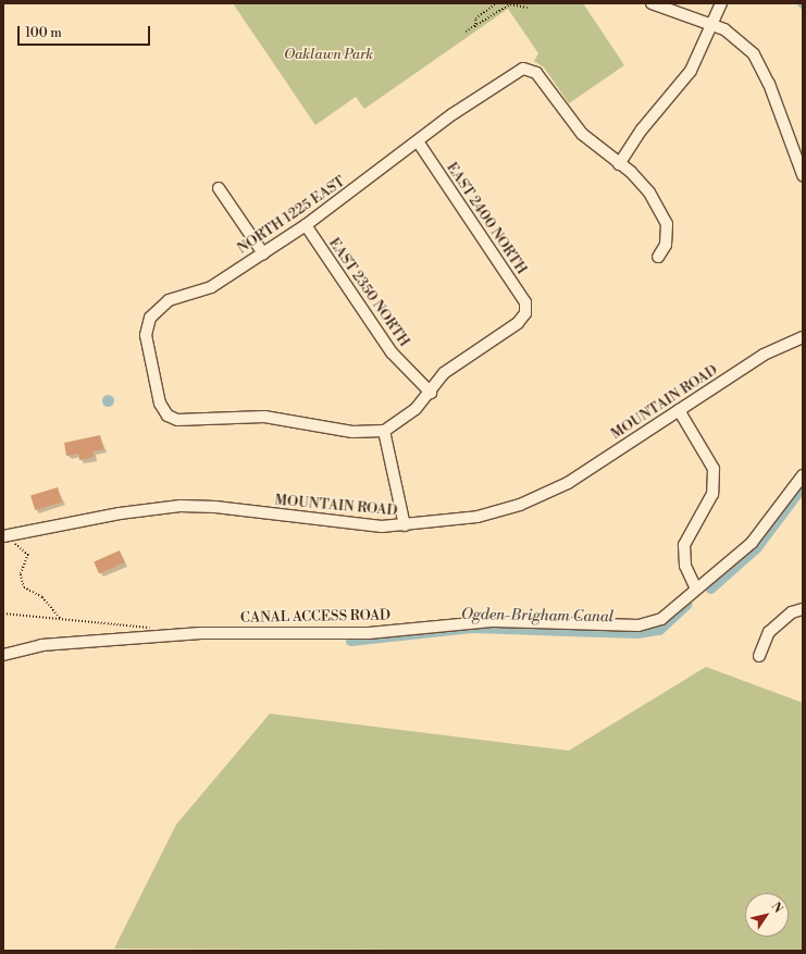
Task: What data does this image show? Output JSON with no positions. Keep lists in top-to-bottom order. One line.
{"streets":{"street":["NORTH 1225 EAST","EAST 2400 NORTH","EAST 2350 NORTH","MOUNTAIN ROAD","CANAL ACCESS ROAD"]},"crossings":[["NORTH 1225 EAST","EAST 2400 NORTH"],["NORTH 1225 EAST","EAST 2350 NORTH"],["EAST 2400 NORTH","EAST 2350 NORTH"]],"water":["Ogden-Brigham Canal"],"parks":["Oaklawn Park"],"scale_bar":"100 m","north":"top right"}
